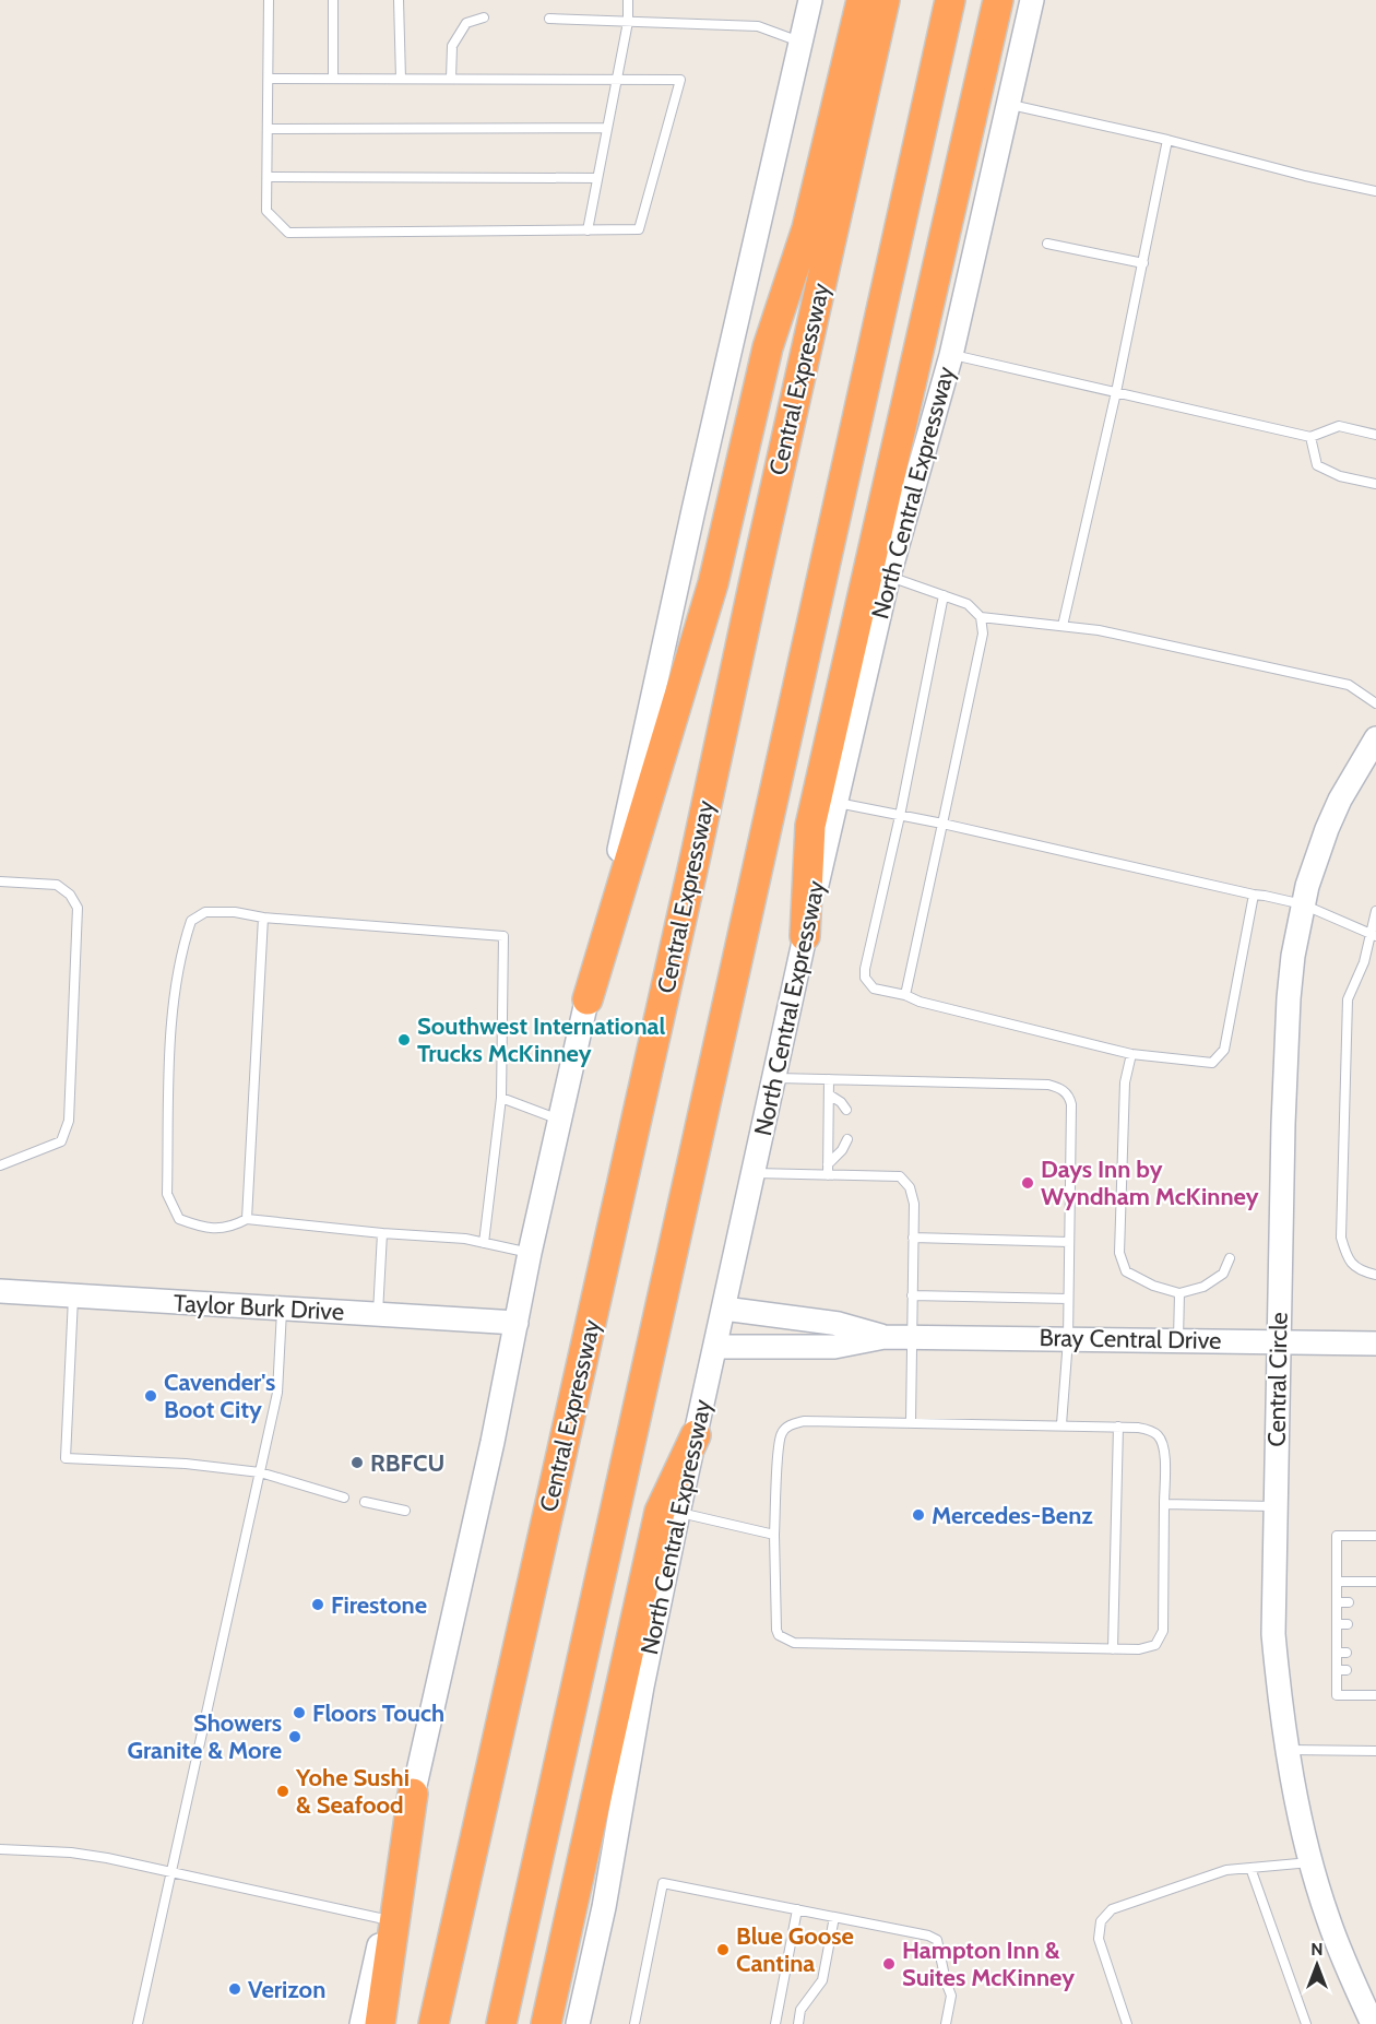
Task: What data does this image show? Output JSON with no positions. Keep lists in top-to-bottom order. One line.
{"streets":{"highway":["Central Expressway"],"main road":["North Central Expressway","Taylor Burk Drive","Bray Central Drive","Central Circle"]},"crossings":[["North Central Expressway","Bray Central Drive"],["Bray Central Drive","Central Circle"]],"places":["Southwest International Trucks McKinney","Days Inn by Wyndham McKinney","Cavender's Boot City","RBFCU","Mercedes-Benz","Firestone","Floors Touch","Showers Granite & More","Yohe Sushi & Seafood","Blue Goose Cantina","Hampton Inn & Suites McKinney","Verizon"],"north":"top"}
